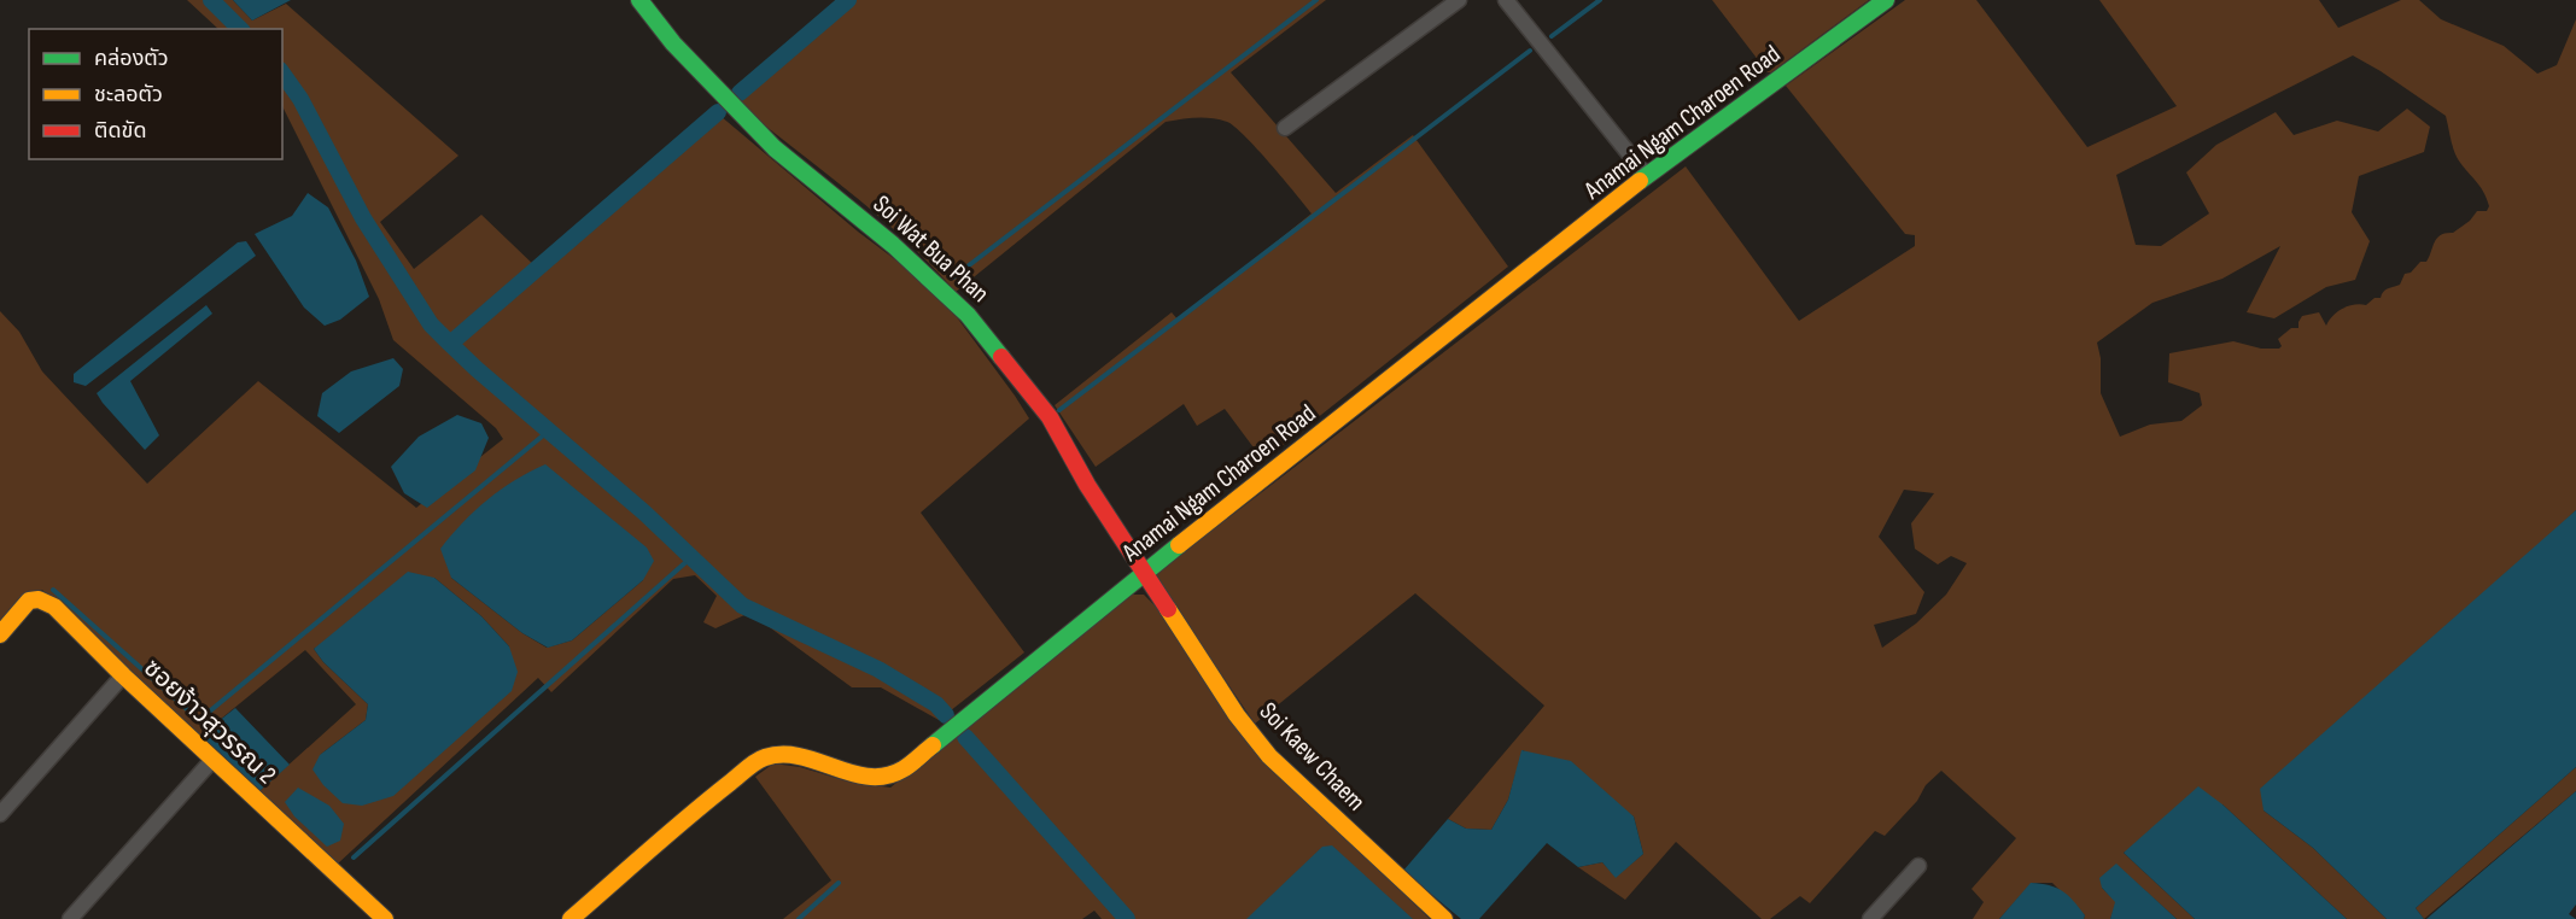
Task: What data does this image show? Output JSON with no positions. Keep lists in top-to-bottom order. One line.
{"streets":{"street":["Anamai Ngam Charoen Road","Soi Wat Bua Phan","ซอยง้าวสุวรรณ 2","Soi Kaew Chaem"]},"crossings":[["Anamai Ngam Charoen Road","Soi Wat Bua Phan"],["Anamai Ngam Charoen Road","Soi Kaew Chaem"],["Soi Wat Bua Phan","Soi Kaew Chaem"]],"legend":["คล่องตัว","ชะลอตัว","ติดขัด"]}
